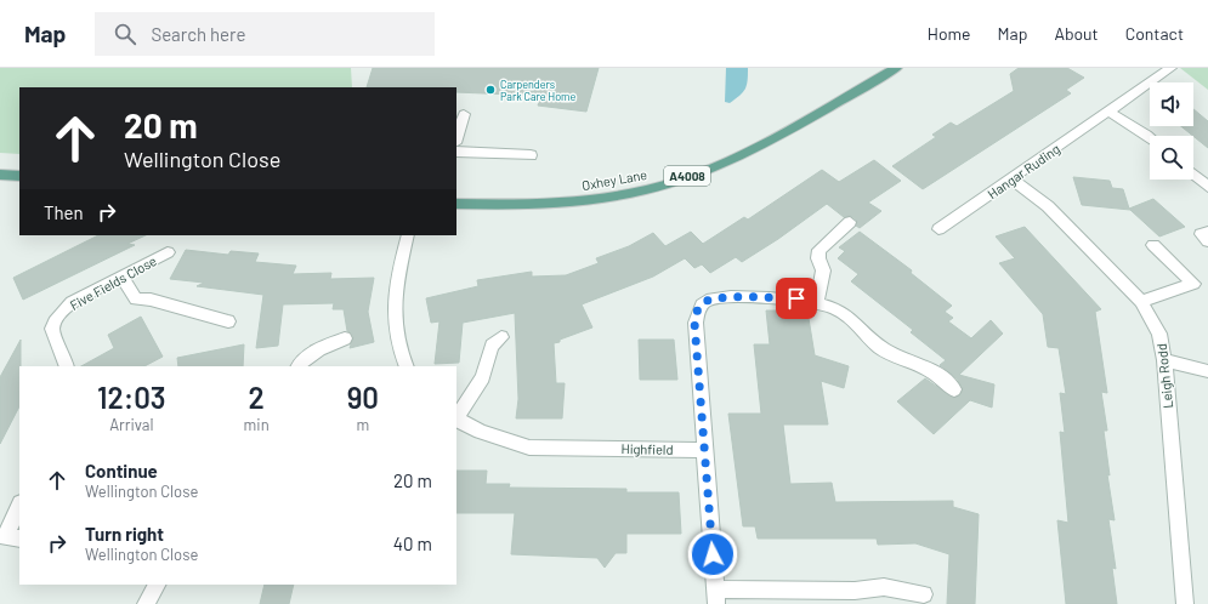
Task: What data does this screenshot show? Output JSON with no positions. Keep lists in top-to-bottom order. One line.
{"streets":{"main road":["A4008","Oxhey Lane"],"street":["Hangar Ruding","Five Fields Close","Leigh Rodd","Highfield"]},"crossings":[["Hangar Ruding","Leigh Rodd"]],"places":["Carpenders Park Care Home"],"page":{"header":"Map","search":"Search here","nav":["Home","Map","About","Contact"],"turn":["20 m","Wellington Close"],"then":"Then","eta":["12:03","Arrival","2","min","90","m"],"list":[{"name":"Continue","note":"Wellington Close","value":"20 m"},{"name":"Turn right","note":"Wellington Close","value":"40 m"}]}}
